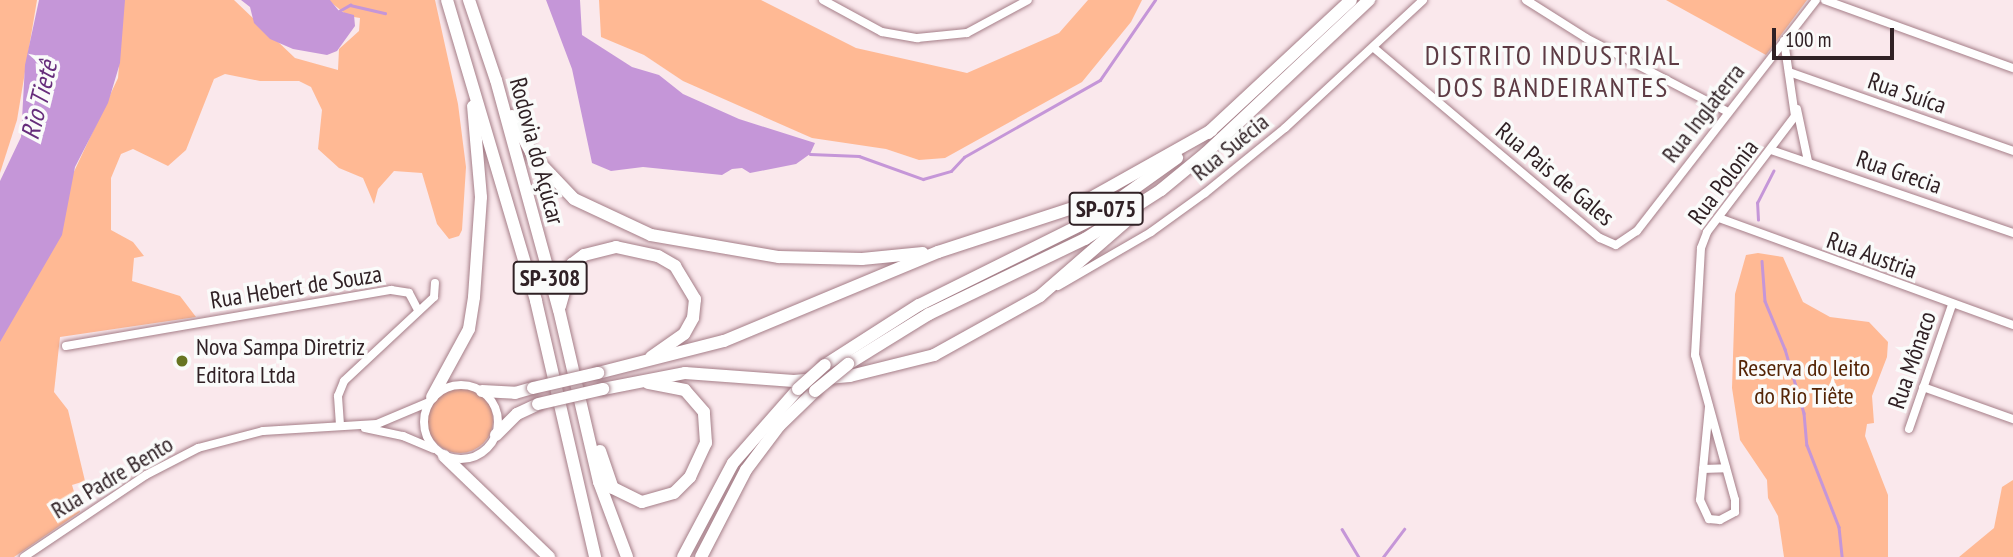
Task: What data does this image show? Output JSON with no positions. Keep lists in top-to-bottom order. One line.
{"streets":{"highway":["Rodovia do Açúcar","SP-075","SP-308"],"street":["Rua Suíca","Rua Inglaterra","Rua Suécia","Rua Grecia","Rua Pais de Gales","Rua Polonia","Rua Austria","Rua Hebert de Souza","Rua Mônaco","Rua Padre Bento"]},"crossings":[["Rua Inglaterra","Rua Pais de Gales"],["Rua Suécia","Rua Pais de Gales"],["Rua Grecia","Rua Polonia"],["Rua Polonia","Rua Austria"],["Rua Austria","Rua Mônaco"]],"districts":["DISTRITO INDUSTRIAL DOS BANDEIRANTES"],"water":["Rio Tietê"],"parks":["Reserva do leito do Rio Tiête"],"places":["Nova Sampa Diretriz Editora Ltda"],"scale_bar":"100 m"}
